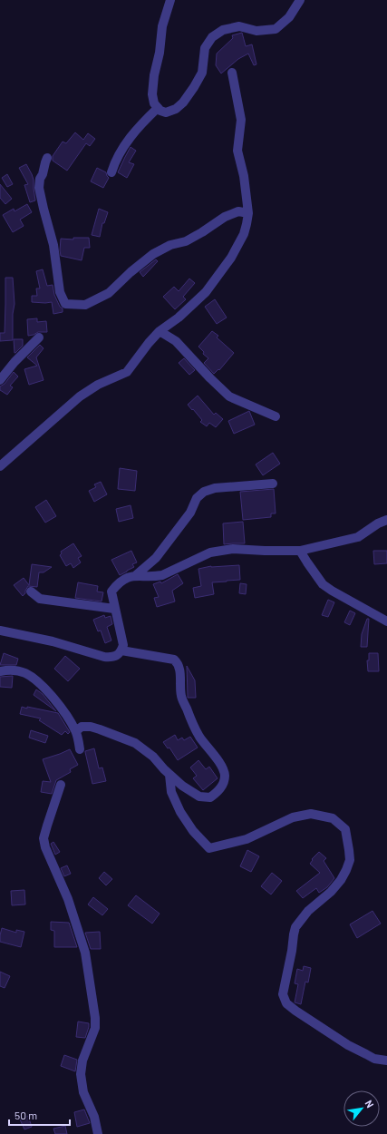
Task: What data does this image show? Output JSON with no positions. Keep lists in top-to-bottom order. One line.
{"scale_bar":"50 m","north":"top right"}
